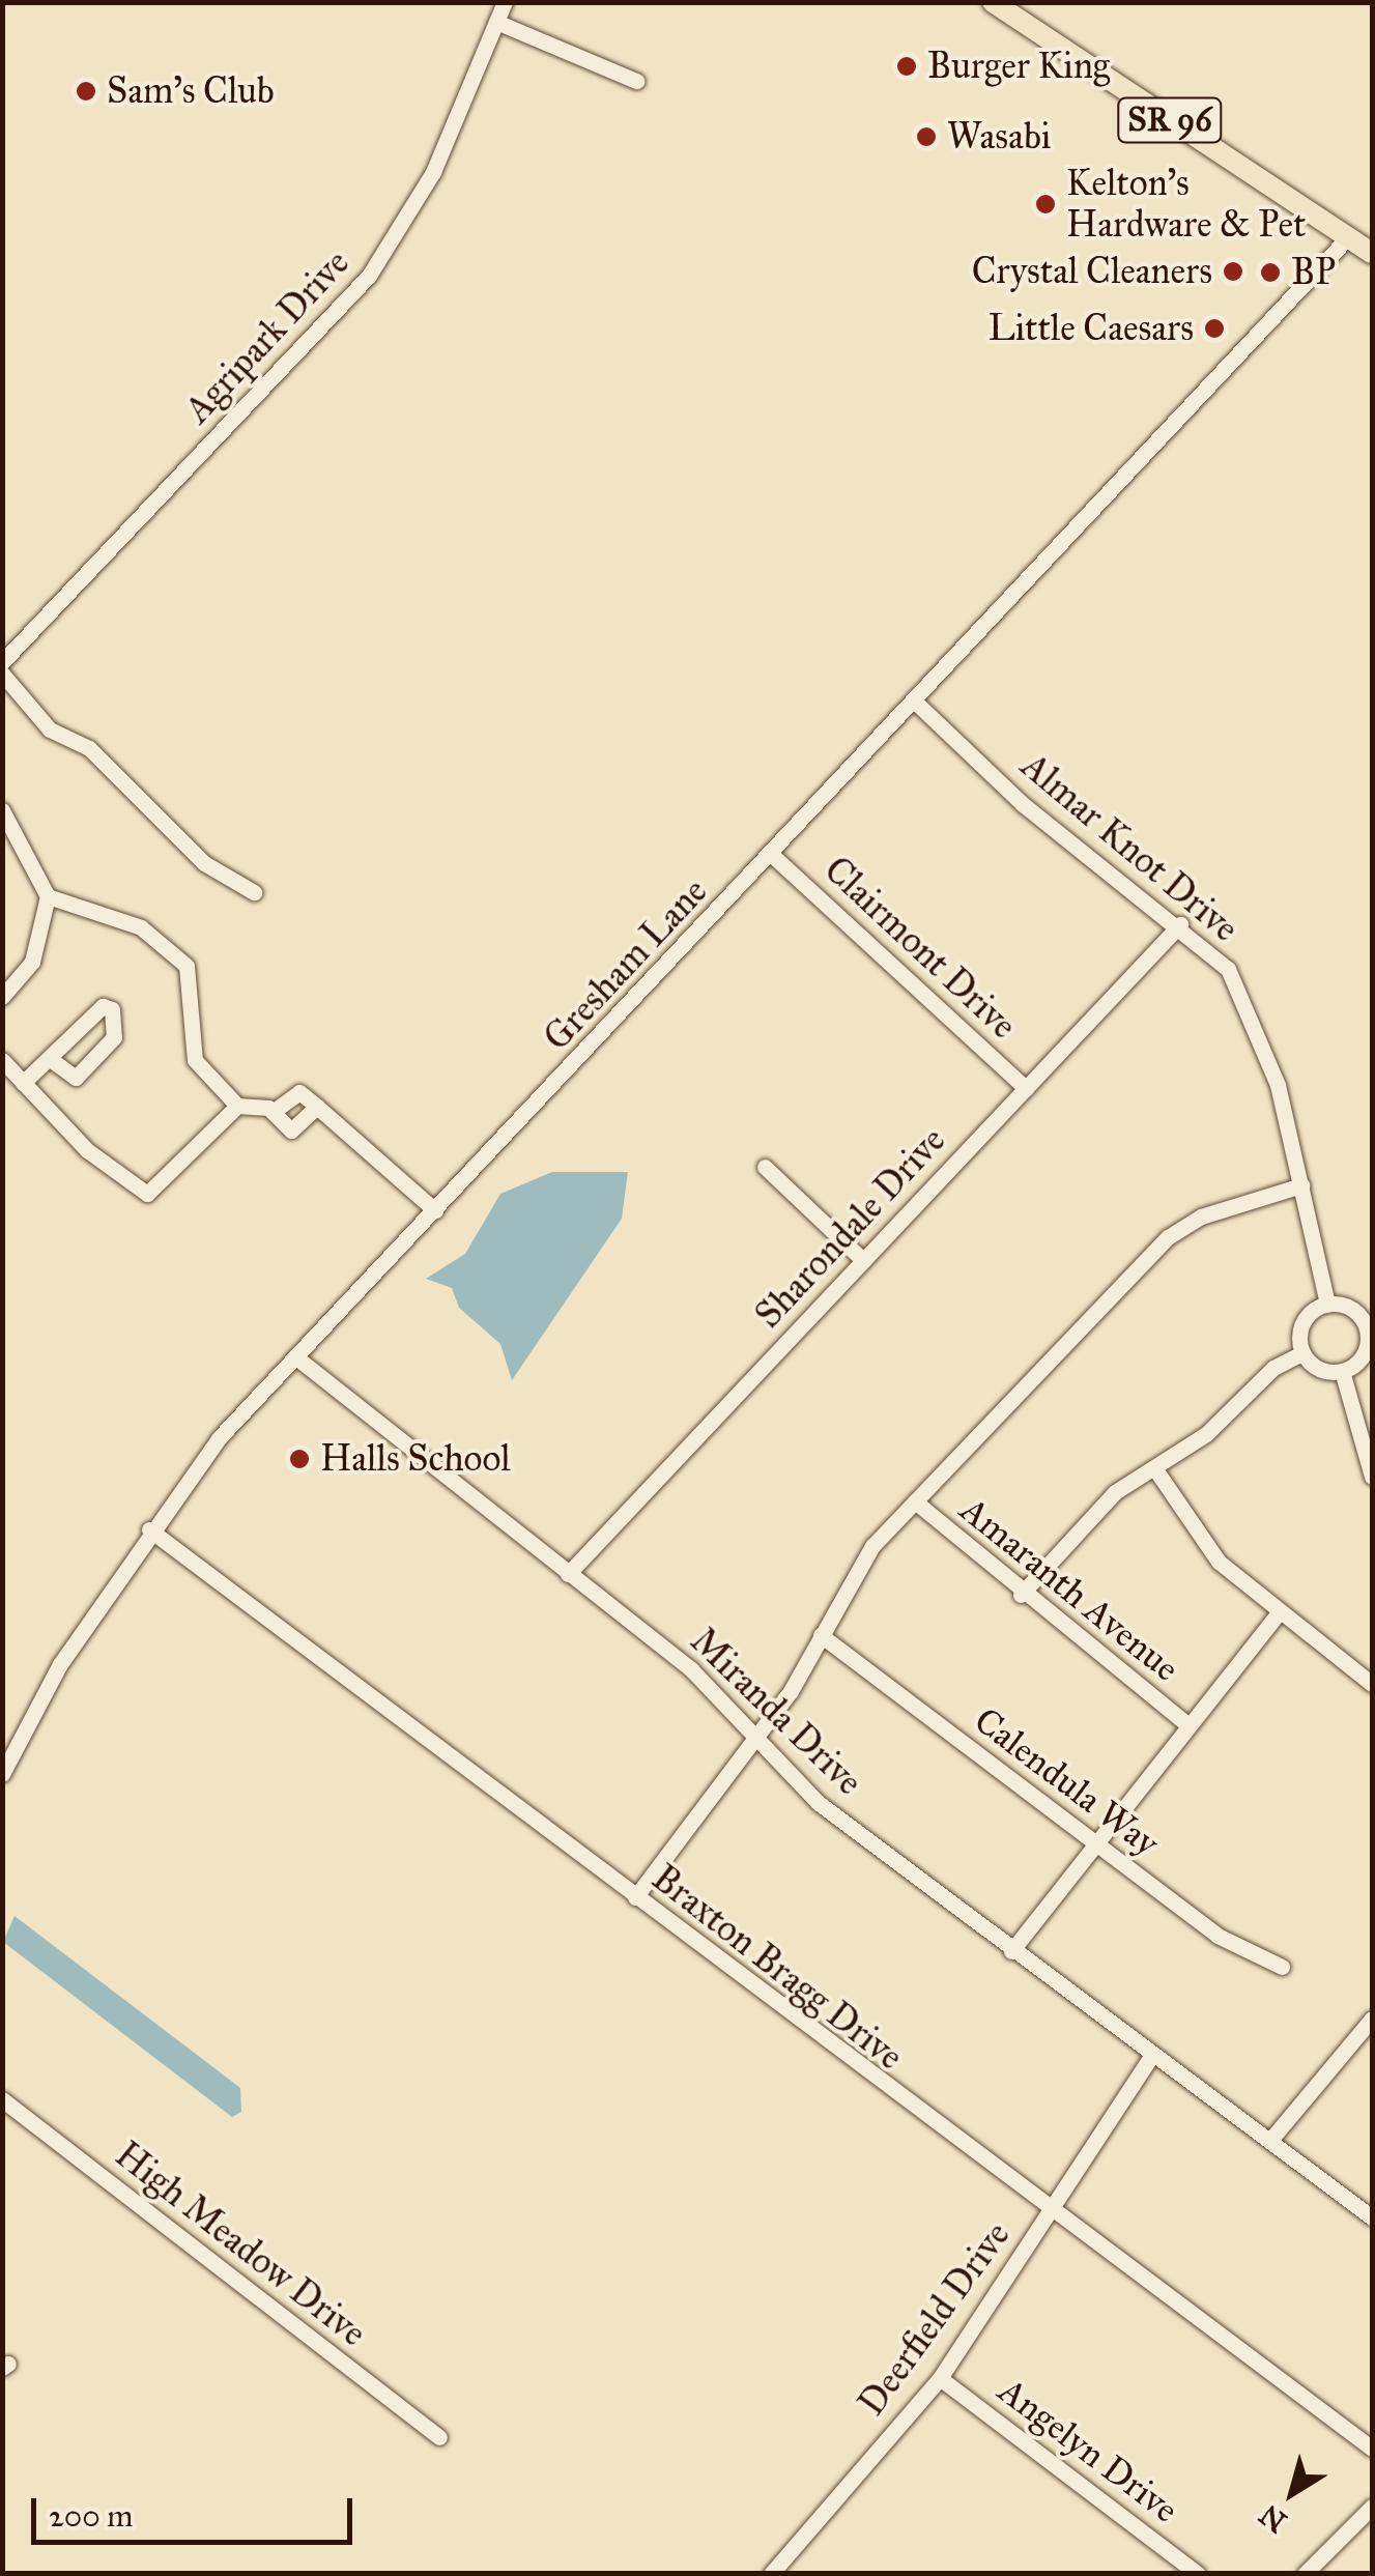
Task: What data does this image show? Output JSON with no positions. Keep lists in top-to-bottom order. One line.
{"streets":{"main road":["SR 96"],"street":["Agripark Drive","Almar Knot Drive","Clairmont Drive","Gresham Lane","Sharondale Drive","Amaranth Avenue","Miranda Drive","Calendula Way","Braxton Bragg Drive","High Meadow Drive","Deerfield Drive","Angelyn Drive"]},"crossings":[["SR 96","Gresham Lane"],["Almar Knot Drive","Gresham Lane"],["Almar Knot Drive","Sharondale Drive"],["Clairmont Drive","Gresham Lane"],["Clairmont Drive","Sharondale Drive"],["Gresham Lane","Miranda Drive"],["Gresham Lane","Braxton Bragg Drive"],["Sharondale Drive","Miranda Drive"],["Miranda Drive","Deerfield Drive"],["Braxton Bragg Drive","Deerfield Drive"],["Deerfield Drive","Angelyn Drive"]],"places":["Burger King","Sam's Club","Wasabi","Kelton's Hardware & Pet","Crystal Cleaners","BP","Little Caesars","Halls School"],"scale_bar":"200 m","north":"bottom left"}
